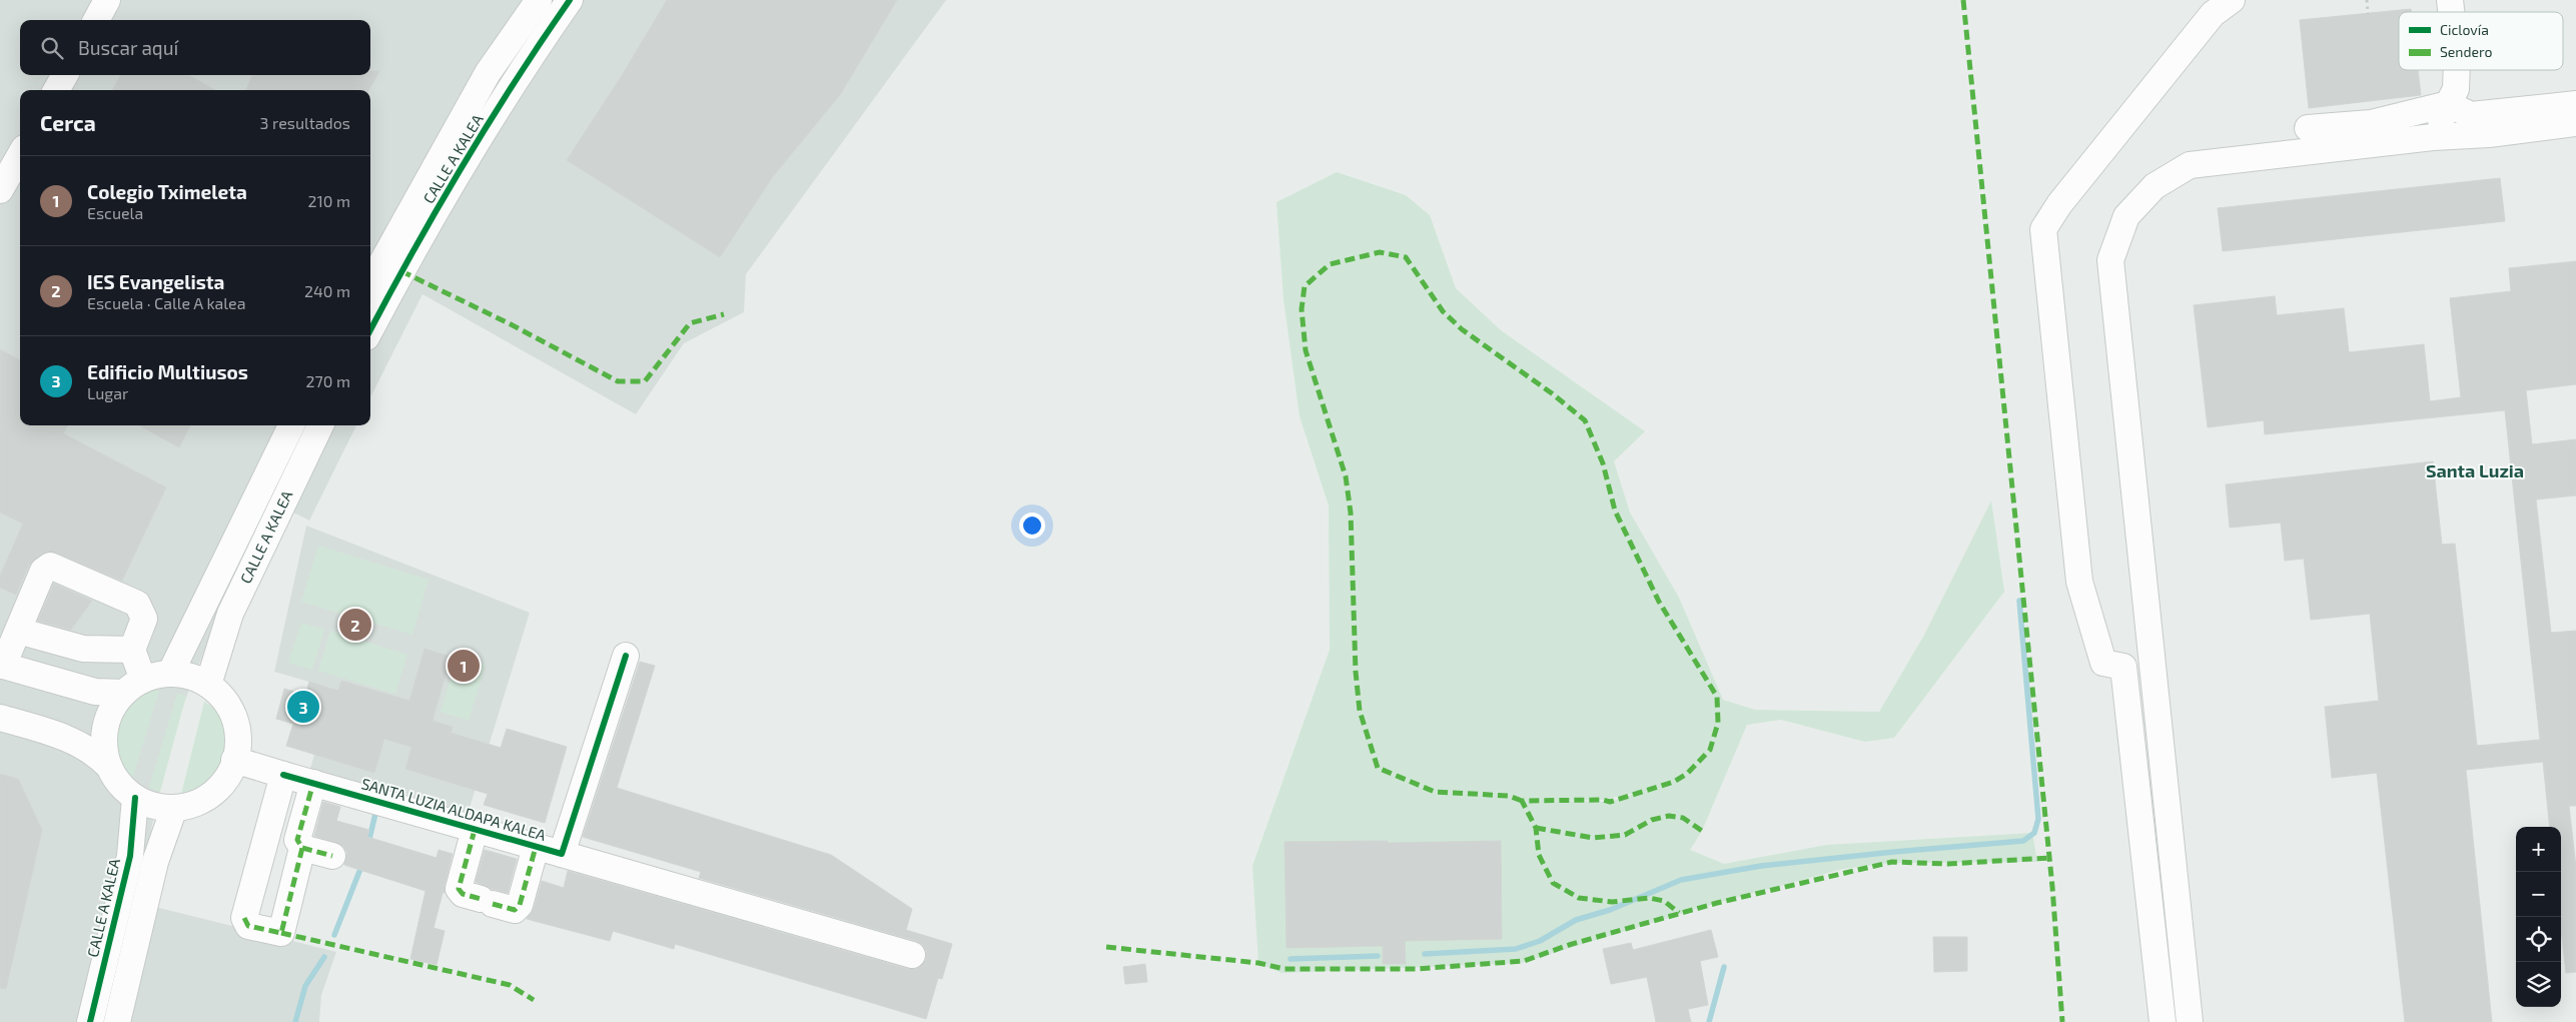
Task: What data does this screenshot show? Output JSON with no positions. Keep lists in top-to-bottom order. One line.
{"streets":{"street":["CALLE A KALEA","SANTA LUZIA ALDAPA KALEA"]},"crossings":[["CALLE A KALEA","SANTA LUZIA ALDAPA KALEA"]],"districts":["Santa Luzia"],"legend":["Ciclovía","Sendero"],"page":{"search":"Buscar aquí","heading":["Cerca","3 resultados"],"list":[{"mark":"1","name":"Colegio Tximeleta","note":"Escuela","value":"210 m"},{"mark":"2","name":"IES Evangelista","note":"Escuela · Calle A kalea","value":"240 m"},{"mark":"3","name":"Edificio Multiusos","note":"Lugar","value":"270 m"}],"pins":["2","1","3"],"map_buttons":["+","−"]}}
